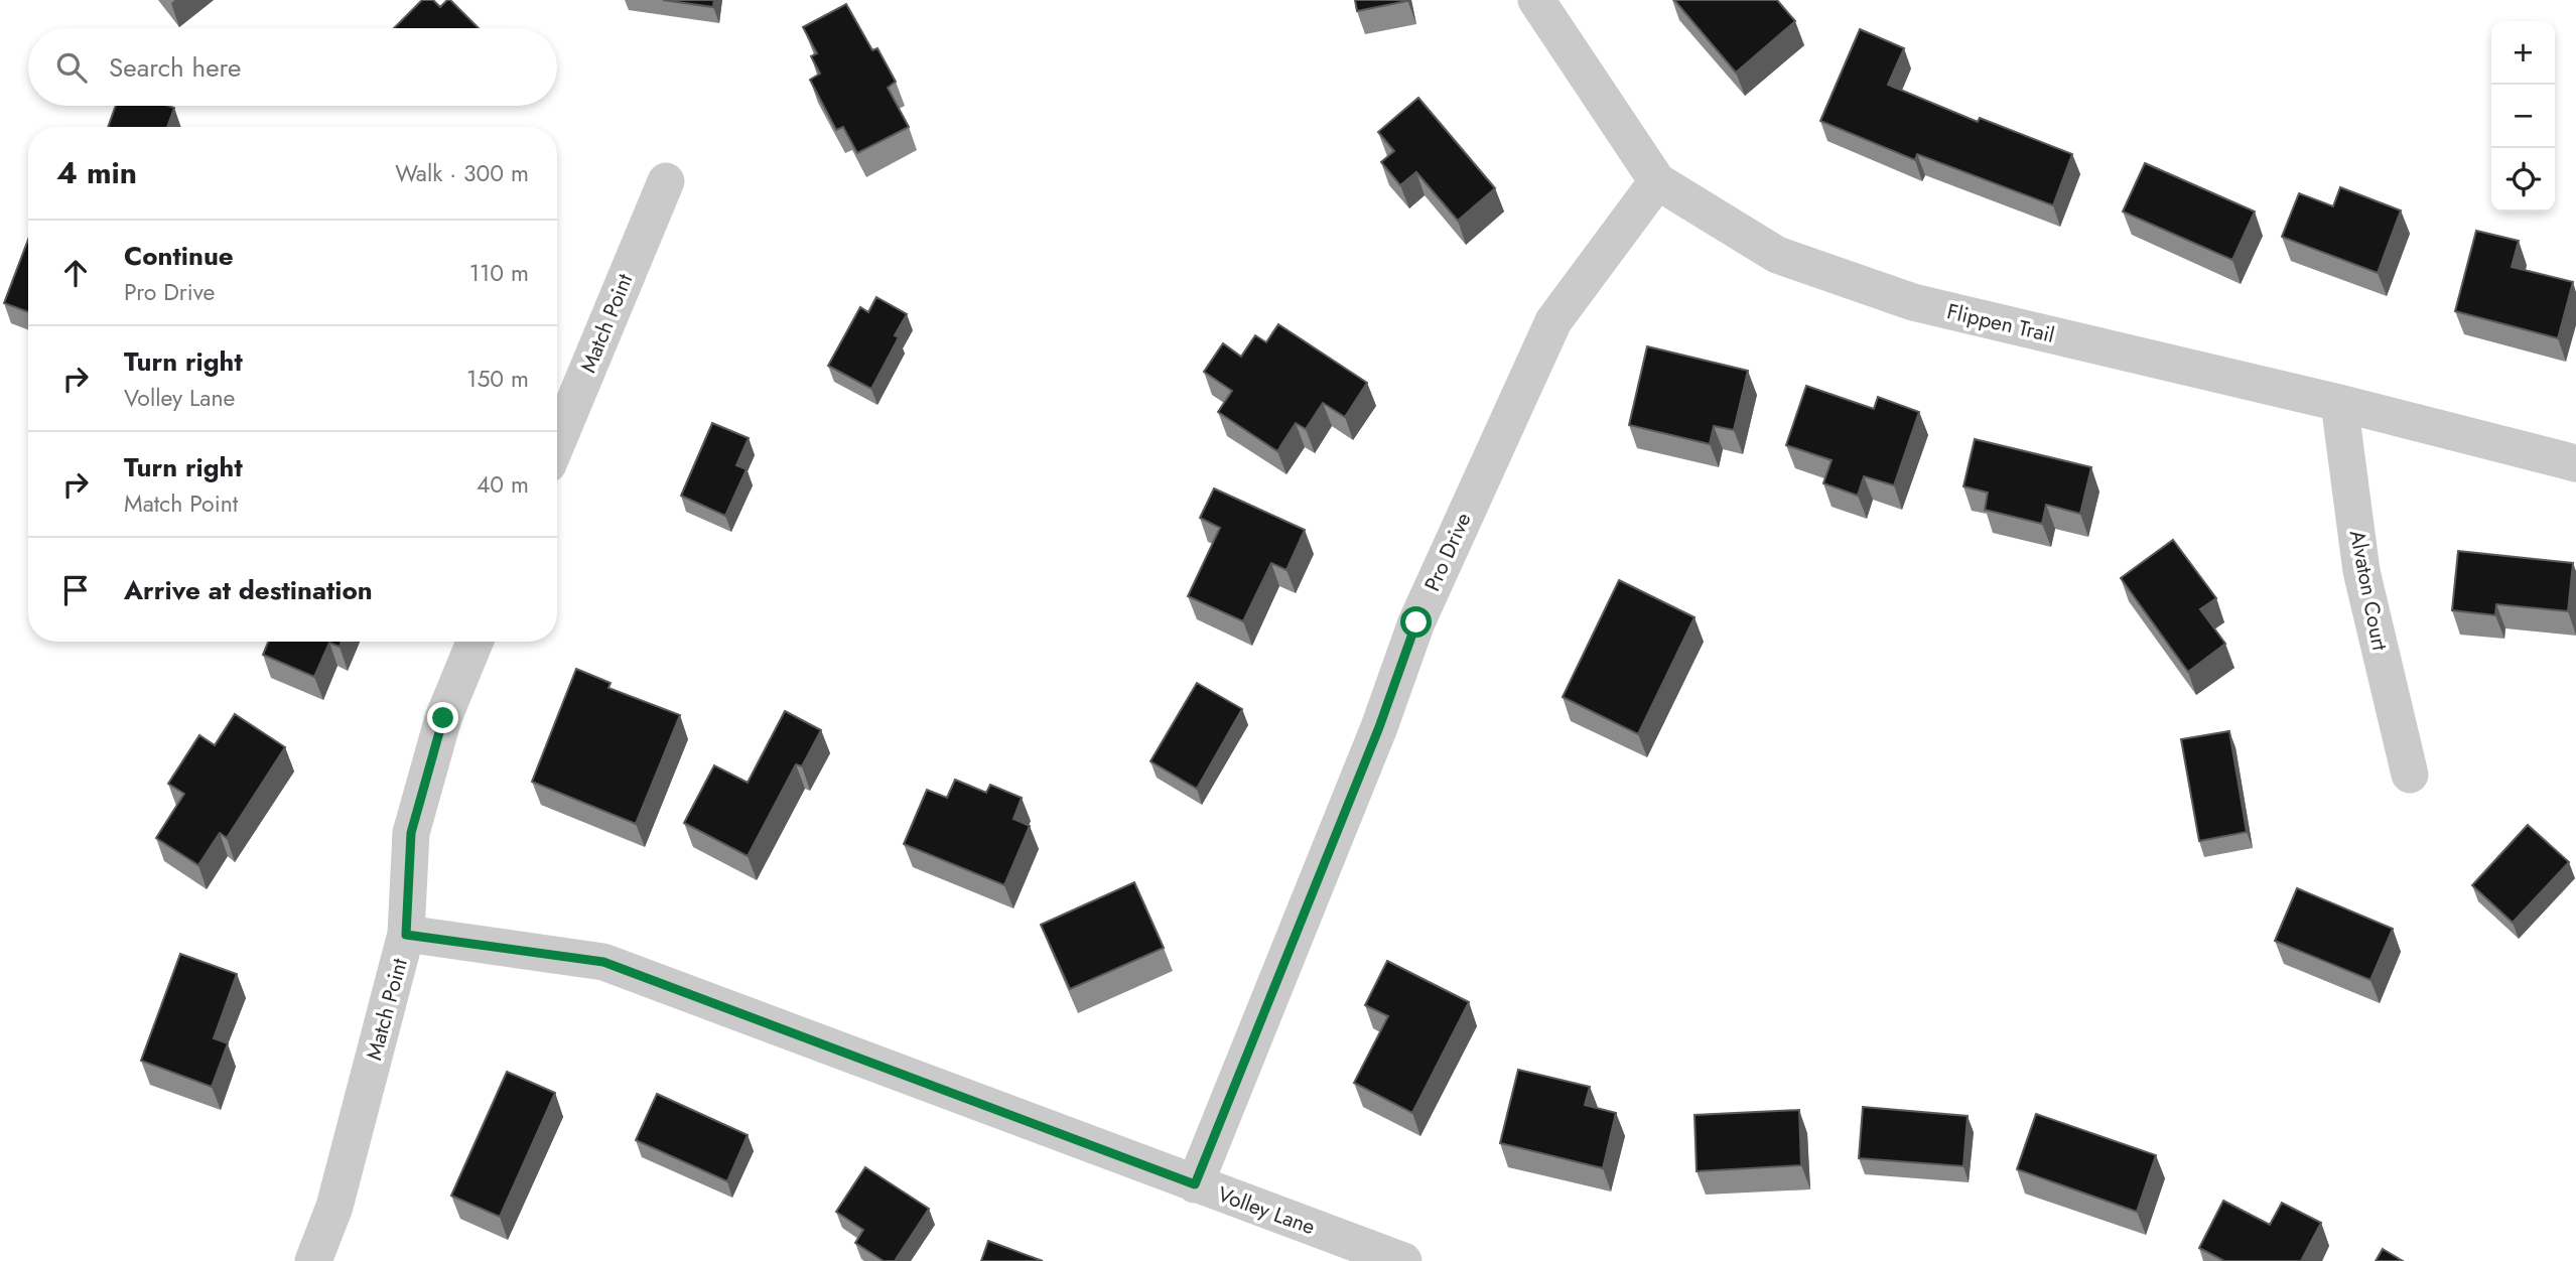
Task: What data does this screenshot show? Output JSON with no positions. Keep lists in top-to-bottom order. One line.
{"streets":{"street":["Match Point","Flippen Trail","Pro Drive","Alvaton Court","Volley Lane"]},"crossings":[["Match Point","Volley Lane"],["Flippen Trail","Pro Drive"],["Flippen Trail","Alvaton Court"],["Pro Drive","Volley Lane"]],"page":{"map_buttons":["+","−"],"search":"Search here","heading":["4 min","Walk · 300 m"],"list":[["Continue","Pro Drive","110 m"],["Turn right","Volley Lane","150 m"],["Turn right","Match Point","40 m"],"Arrive at destination"]}}
